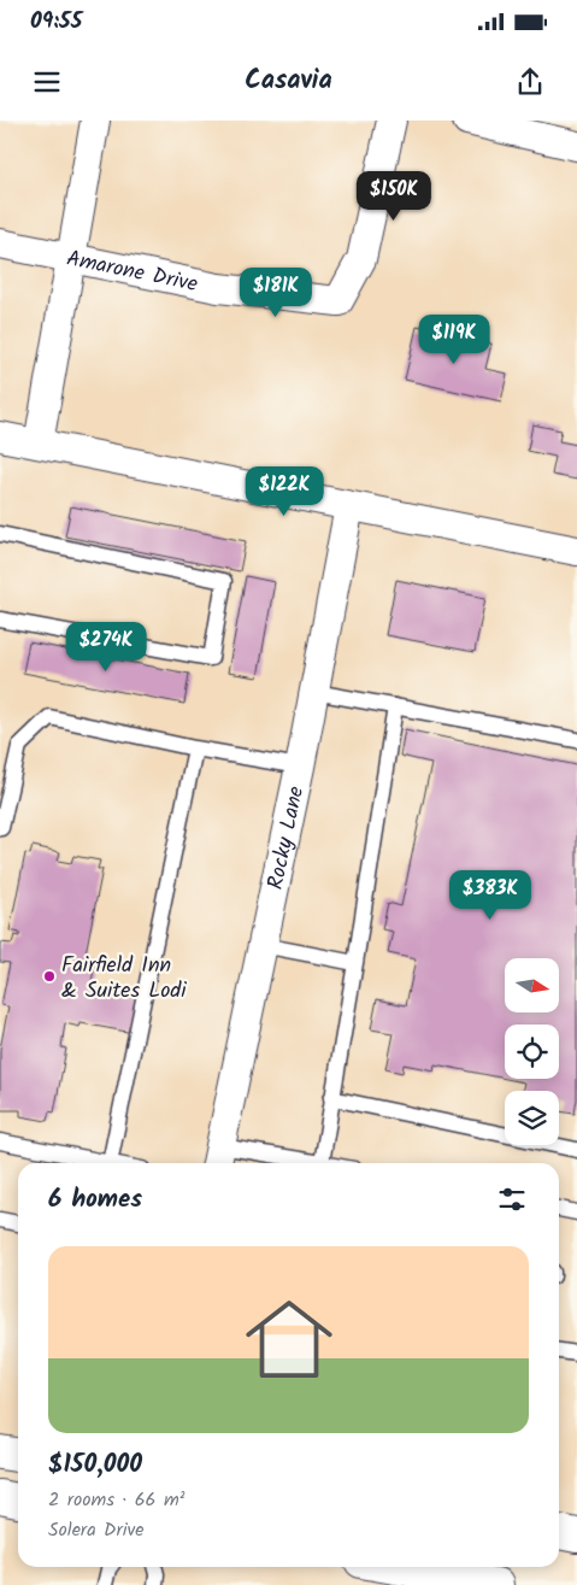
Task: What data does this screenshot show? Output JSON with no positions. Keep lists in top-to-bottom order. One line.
{"streets":{"street":["Amarone Drive","Rocky Lane"]},"places":["Fairfield Inn & Suites Lodi"],"north":"right","page":{"status":"09:55","header":"Casavia","price":["$150K","$181K","$119K","$122K","$274K","$383K"],"heading":"6 homes","list":[{"name":"$150,000","note":"2 rooms · 66 m² · Solera Drive"}]}}
